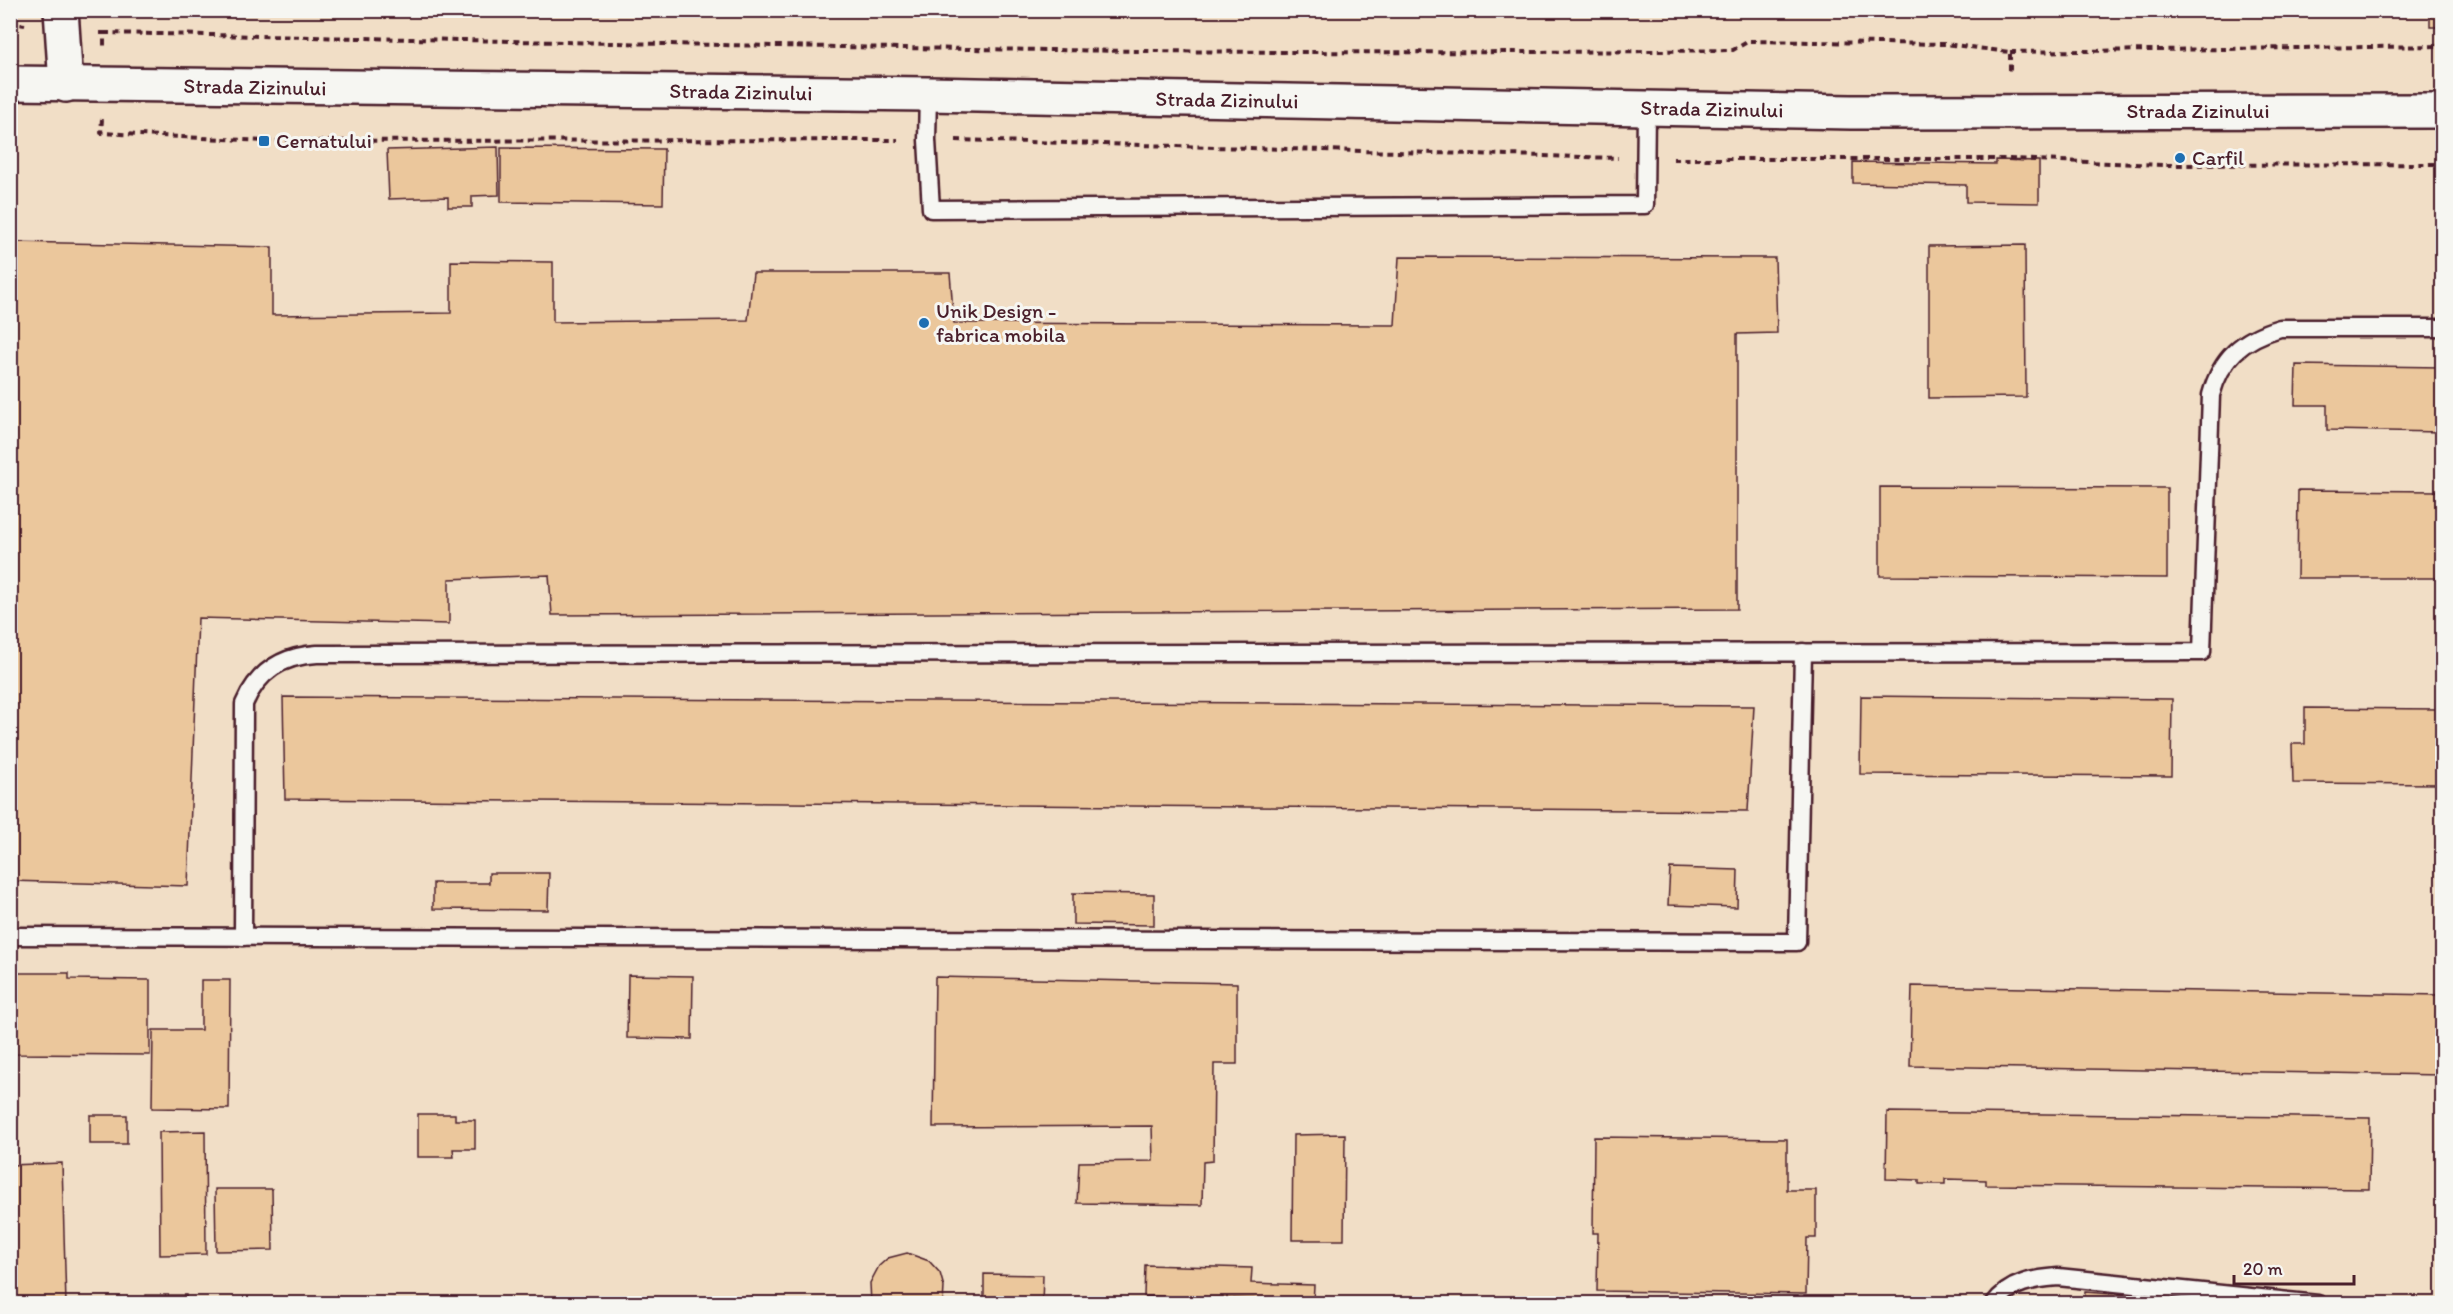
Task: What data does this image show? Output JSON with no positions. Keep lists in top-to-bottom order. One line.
{"streets":{"main road":["Strada Zizinului"]},"places":{"transit":["Cernatului"],"other":["Carfil","Unik Design - fabrica mobila"]},"scale_bar":"20 m"}
